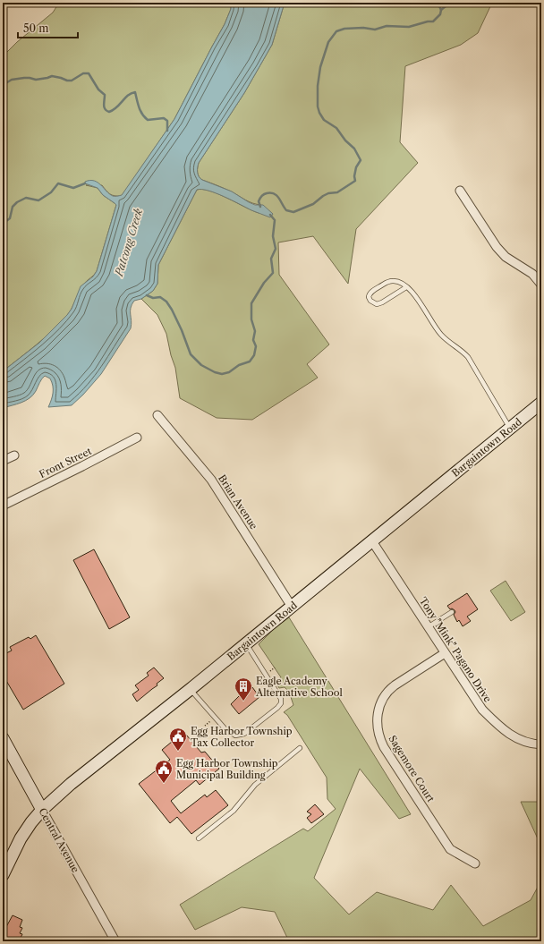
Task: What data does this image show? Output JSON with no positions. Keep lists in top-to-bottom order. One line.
{"streets":{"main road":["Bargaintown Road","Central Avenue"],"street":["Front Street","Brian Avenue","Tony \"Mink\" Pagano Drive","Sagemore Court"]},"crossings":[["Bargaintown Road","Brian Avenue"],["Bargaintown Road","Tony \"Mink\" Pagano Drive"],["Bargaintown Road","Central Avenue"],["Tony \"Mink\" Pagano Drive","Sagemore Court"]],"water":["Patcong Creek"],"places":{"building":["Eagle Academy Alternative School"],"public building":["Egg Harbor Township Tax Collector","Egg Harbor Township Municipal Building"]},"scale_bar":"50 m"}
